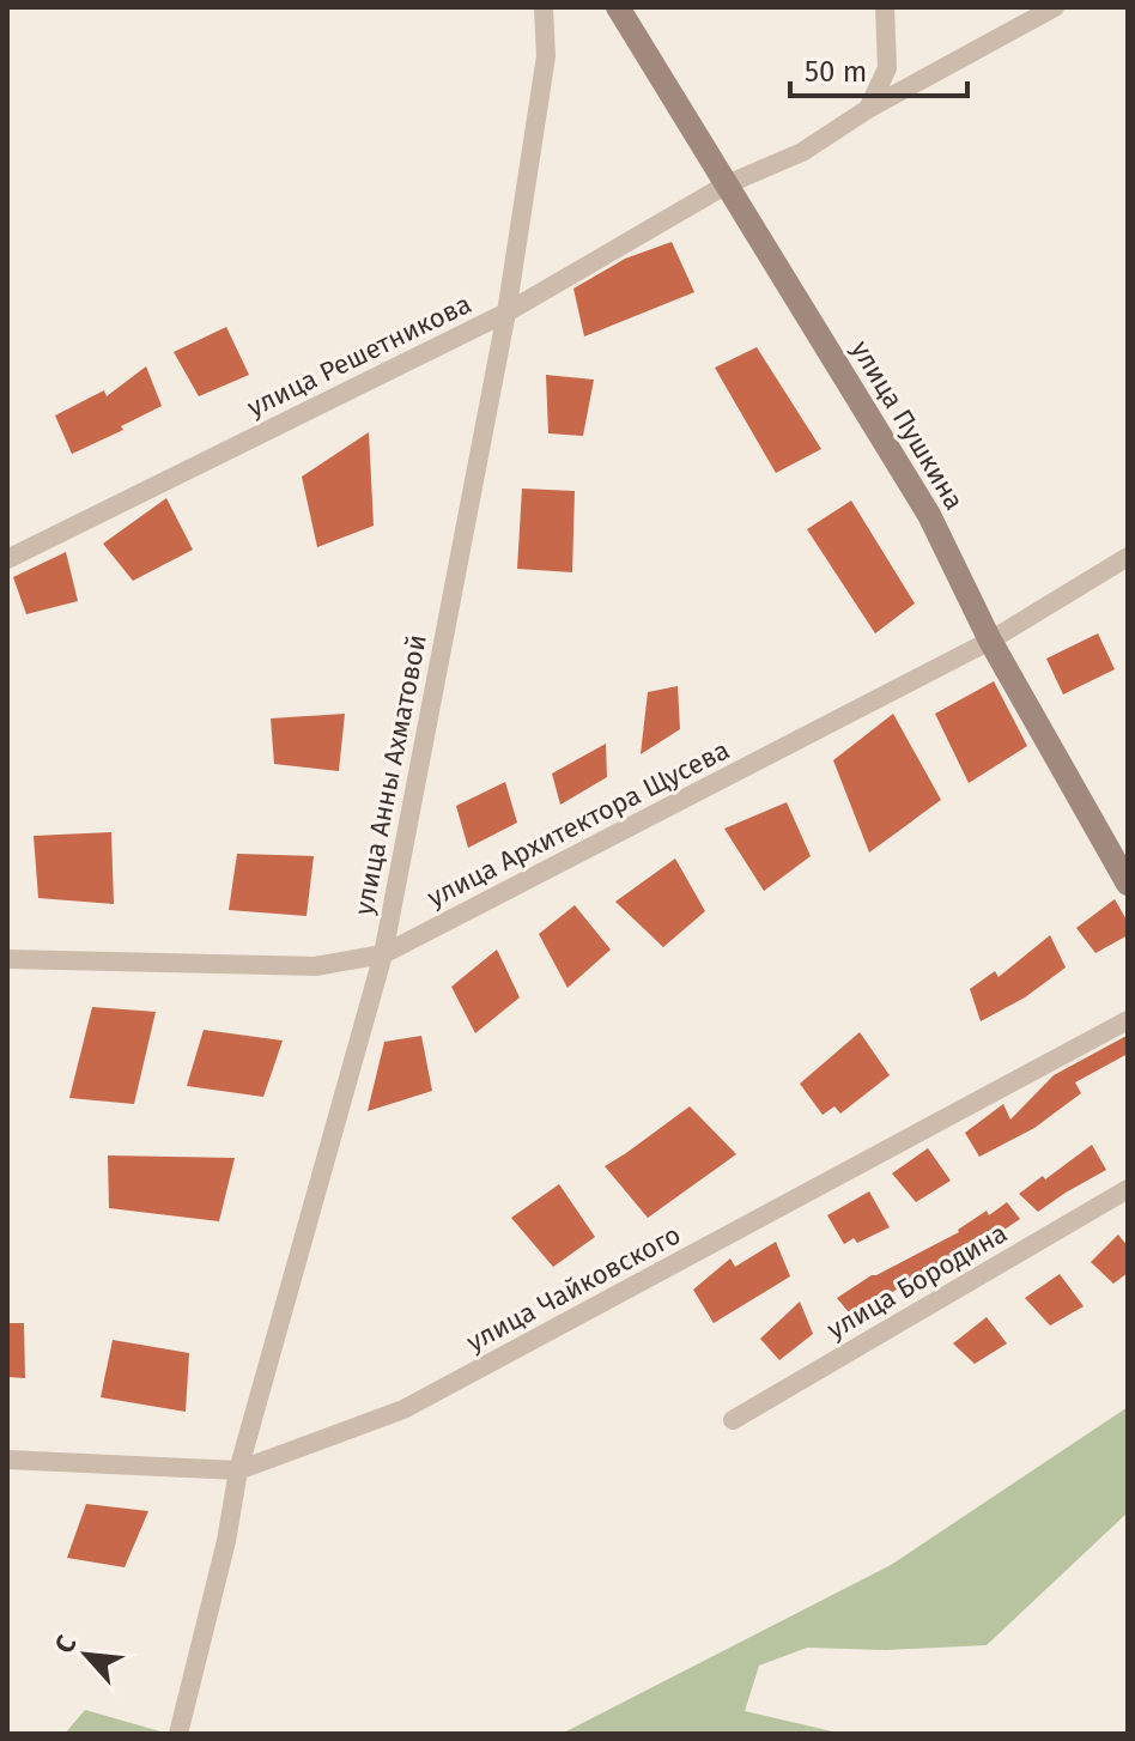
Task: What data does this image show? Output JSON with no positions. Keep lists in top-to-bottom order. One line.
{"streets":{"street":["улица Решетникова","улица Пушкина","улица Анны Ахматовой","улица Архитектора Щусева","улица Бородина","улица Чайковского"]},"crossings":[["улица Решетникова","улица Пушкина"],["улица Решетникова","улица Анны Ахматовой"],["улица Пушкина","улица Архитектора Щусева"],["улица Анны Ахматовой","улица Архитектора Щусева"],["улица Анны Ахматовой","улица Чайковского"]],"scale_bar":"50 m","north":"top left"}
